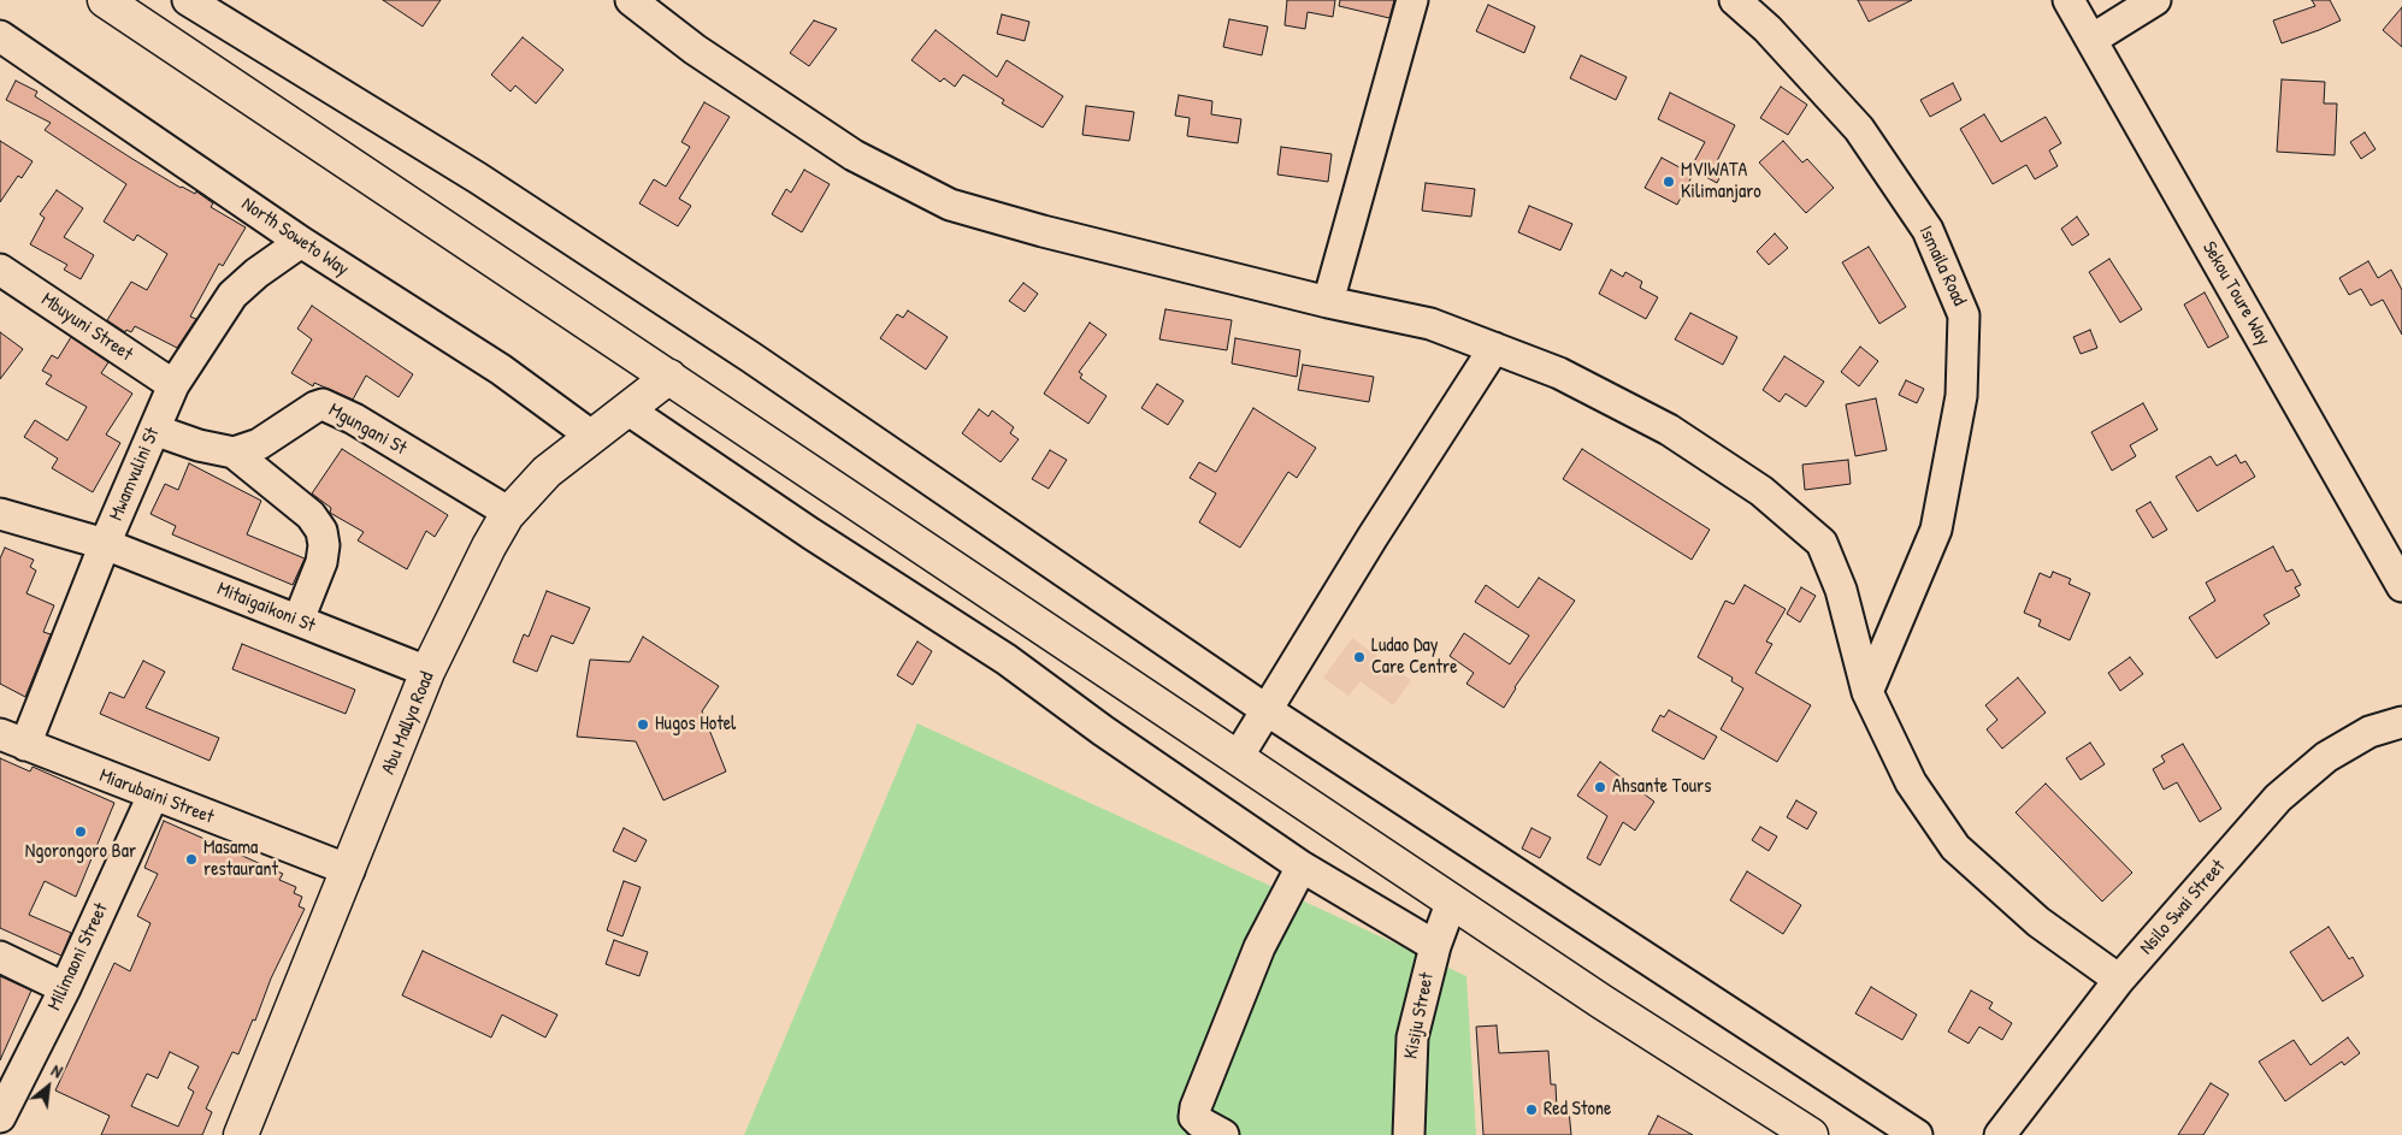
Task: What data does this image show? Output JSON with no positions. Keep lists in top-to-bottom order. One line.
{"streets":{"main road":["Abu Mallya Road"],"street":["North Soweto Way","Ismaila Road","Sekou Toure Way","Mbuyuni Street","Mgungani St","Mwamvulini St","Mitaigaikoni St","Miarubaini Street","Nsilo Swai Street","Milimaoni Street","Kisiju Street"]},"crossings":[["North Soweto Way","Mwamvulini St"],["North Soweto Way","Abu Mallya Road"],["Mbuyuni Street","Mwamvulini St"],["Mgungani St","Abu Mallya Road"],["Mwamvulini St","Mitaigaikoni St"],["Mwamvulini St","Miarubaini Street"],["Mitaigaikoni St","Abu Mallya Road"],["Abu Mallya Road","Miarubaini Street"],["Miarubaini Street","Milimaoni Street"]],"places":["MVIWATA Kilimanjaro","Ludao Day Care Centre","Hugos Hotel","Ahsante Tours","Ngorongoro Bar","Masama restaurant","Red Stone"],"north":"top right"}
